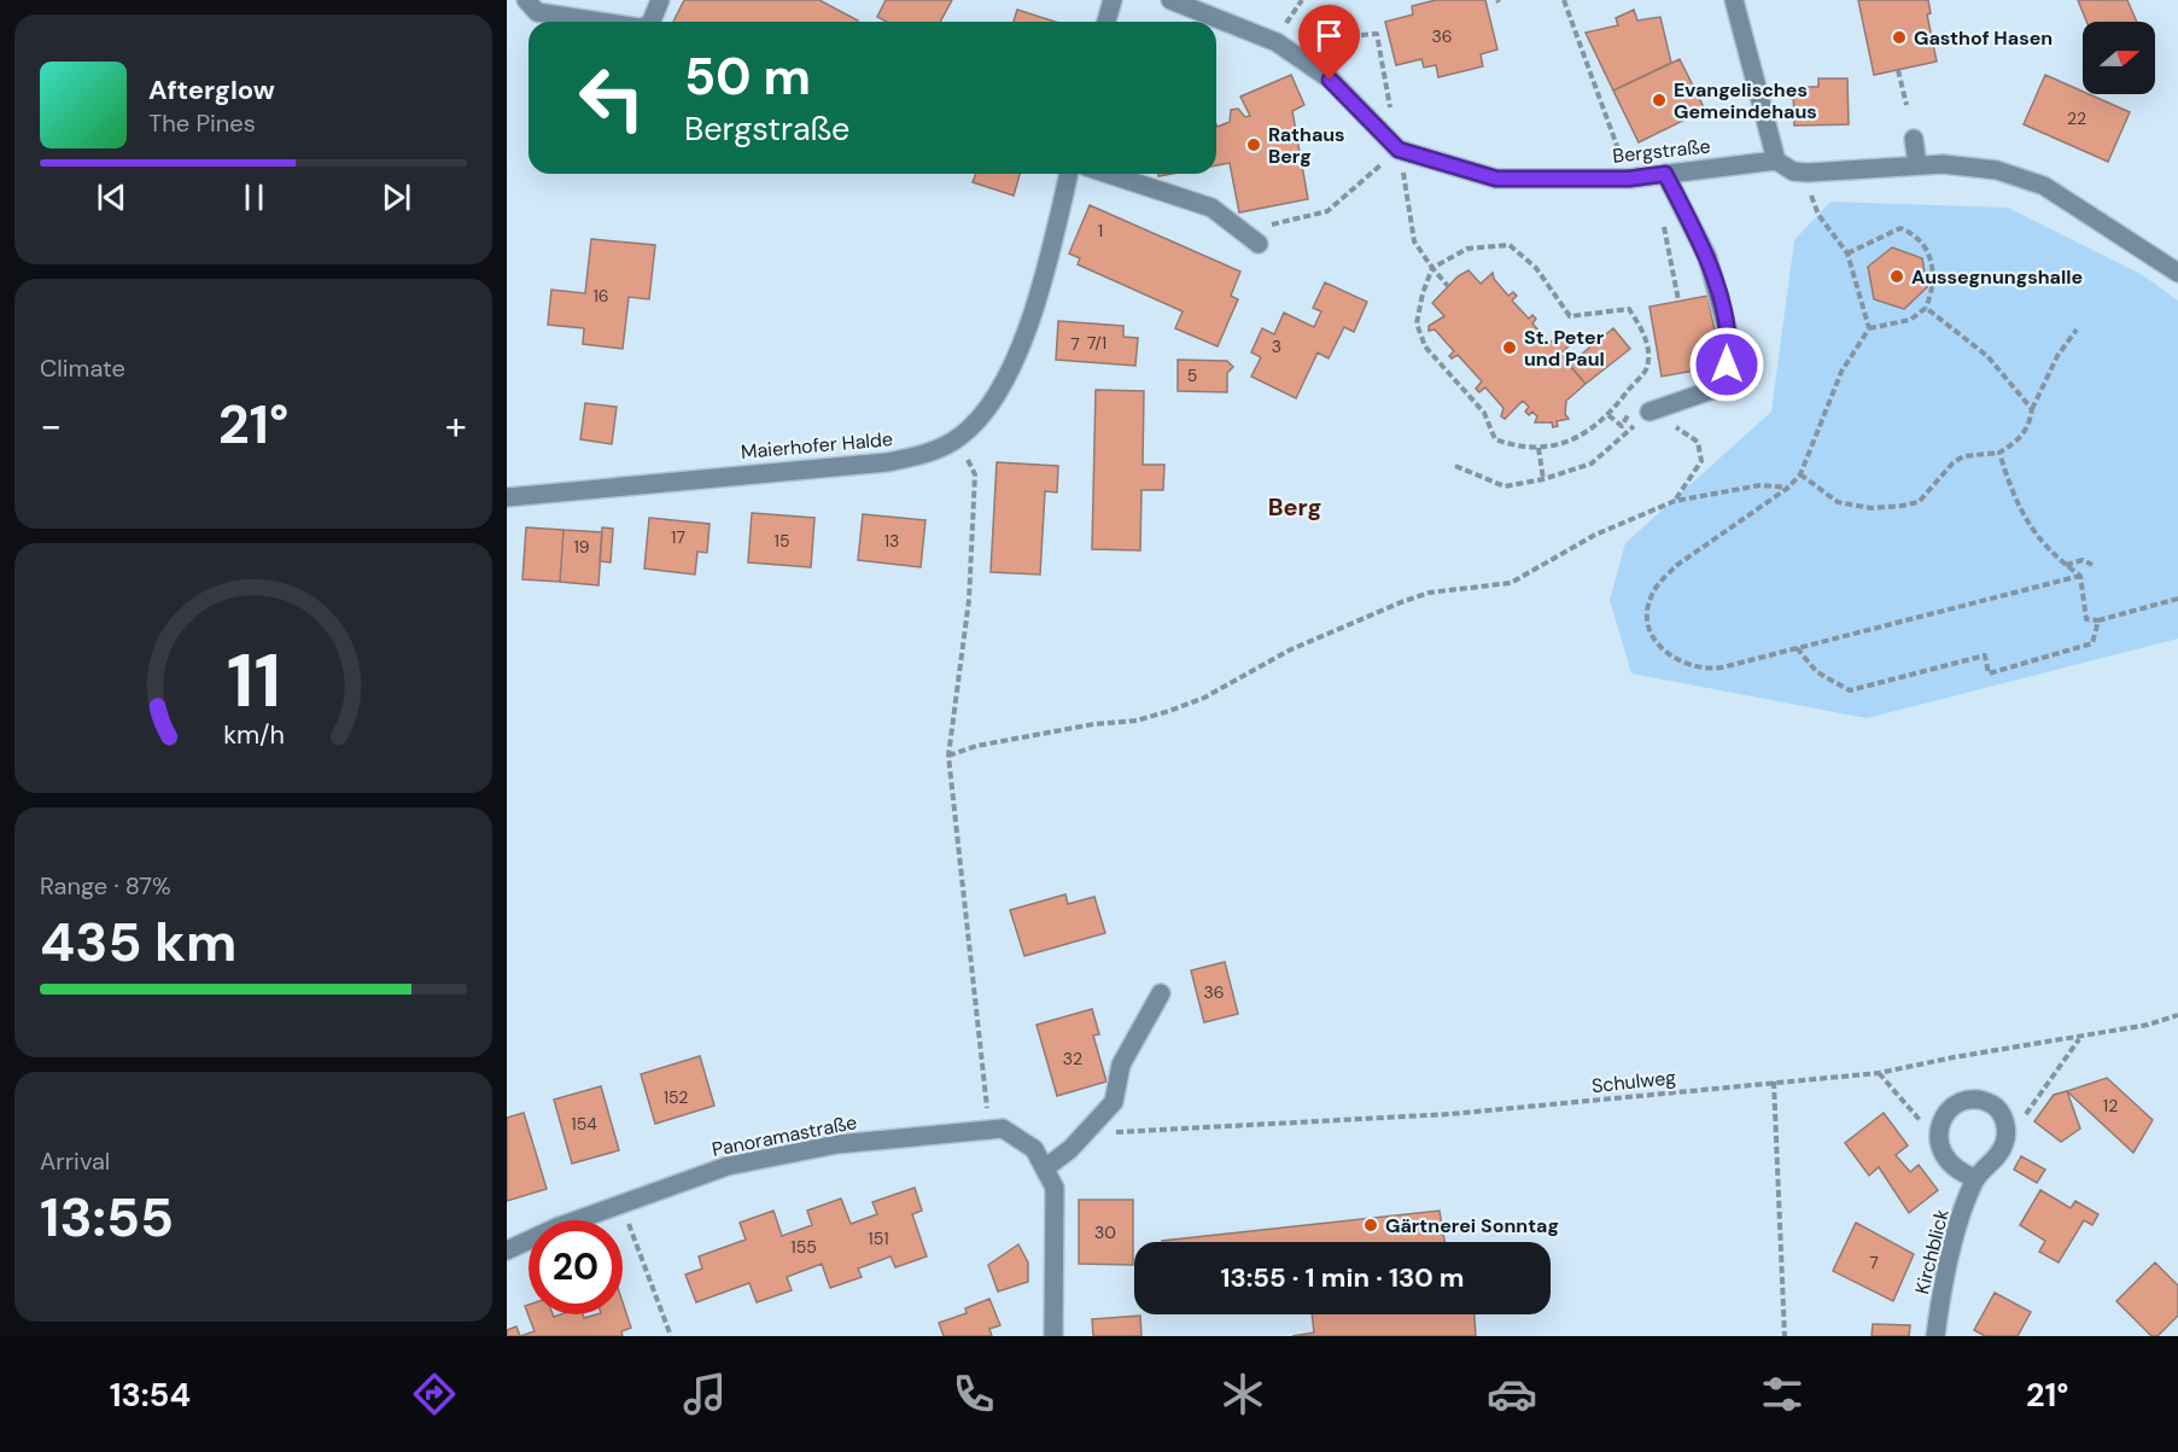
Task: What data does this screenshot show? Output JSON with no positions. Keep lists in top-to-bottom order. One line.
{"streets":{"street":["Bergstraße","Maierhofer Halde","Panoramastraße","Kirchblick"],"path":["Schulweg"]},"districts":["Berg"],"places":["Gasthof Hasen","Evangelisches Gemeindehaus","Rathaus Berg","Aussegnungshalle","St. Peter und Paul","Gärtnerei Sonntag"],"house_numbers":["36","22","1","16","7/1","7","3","5","17","15","13","19","36","32","152","12","154","30","151","155","7"],"north":"right","page":{"turn":["50 m","Bergstraße"],"song":["Afterglow","The Pines"],"tile":["Climate",["Range · 87%","435 km"],["Arrival","13:55"]],"heat":["−","21°","+"],"limit":"20","trip":"13:55 · 1 min · 130 m","tabs":["13:54","21°"],"gauge":["11","km/h"]}}
